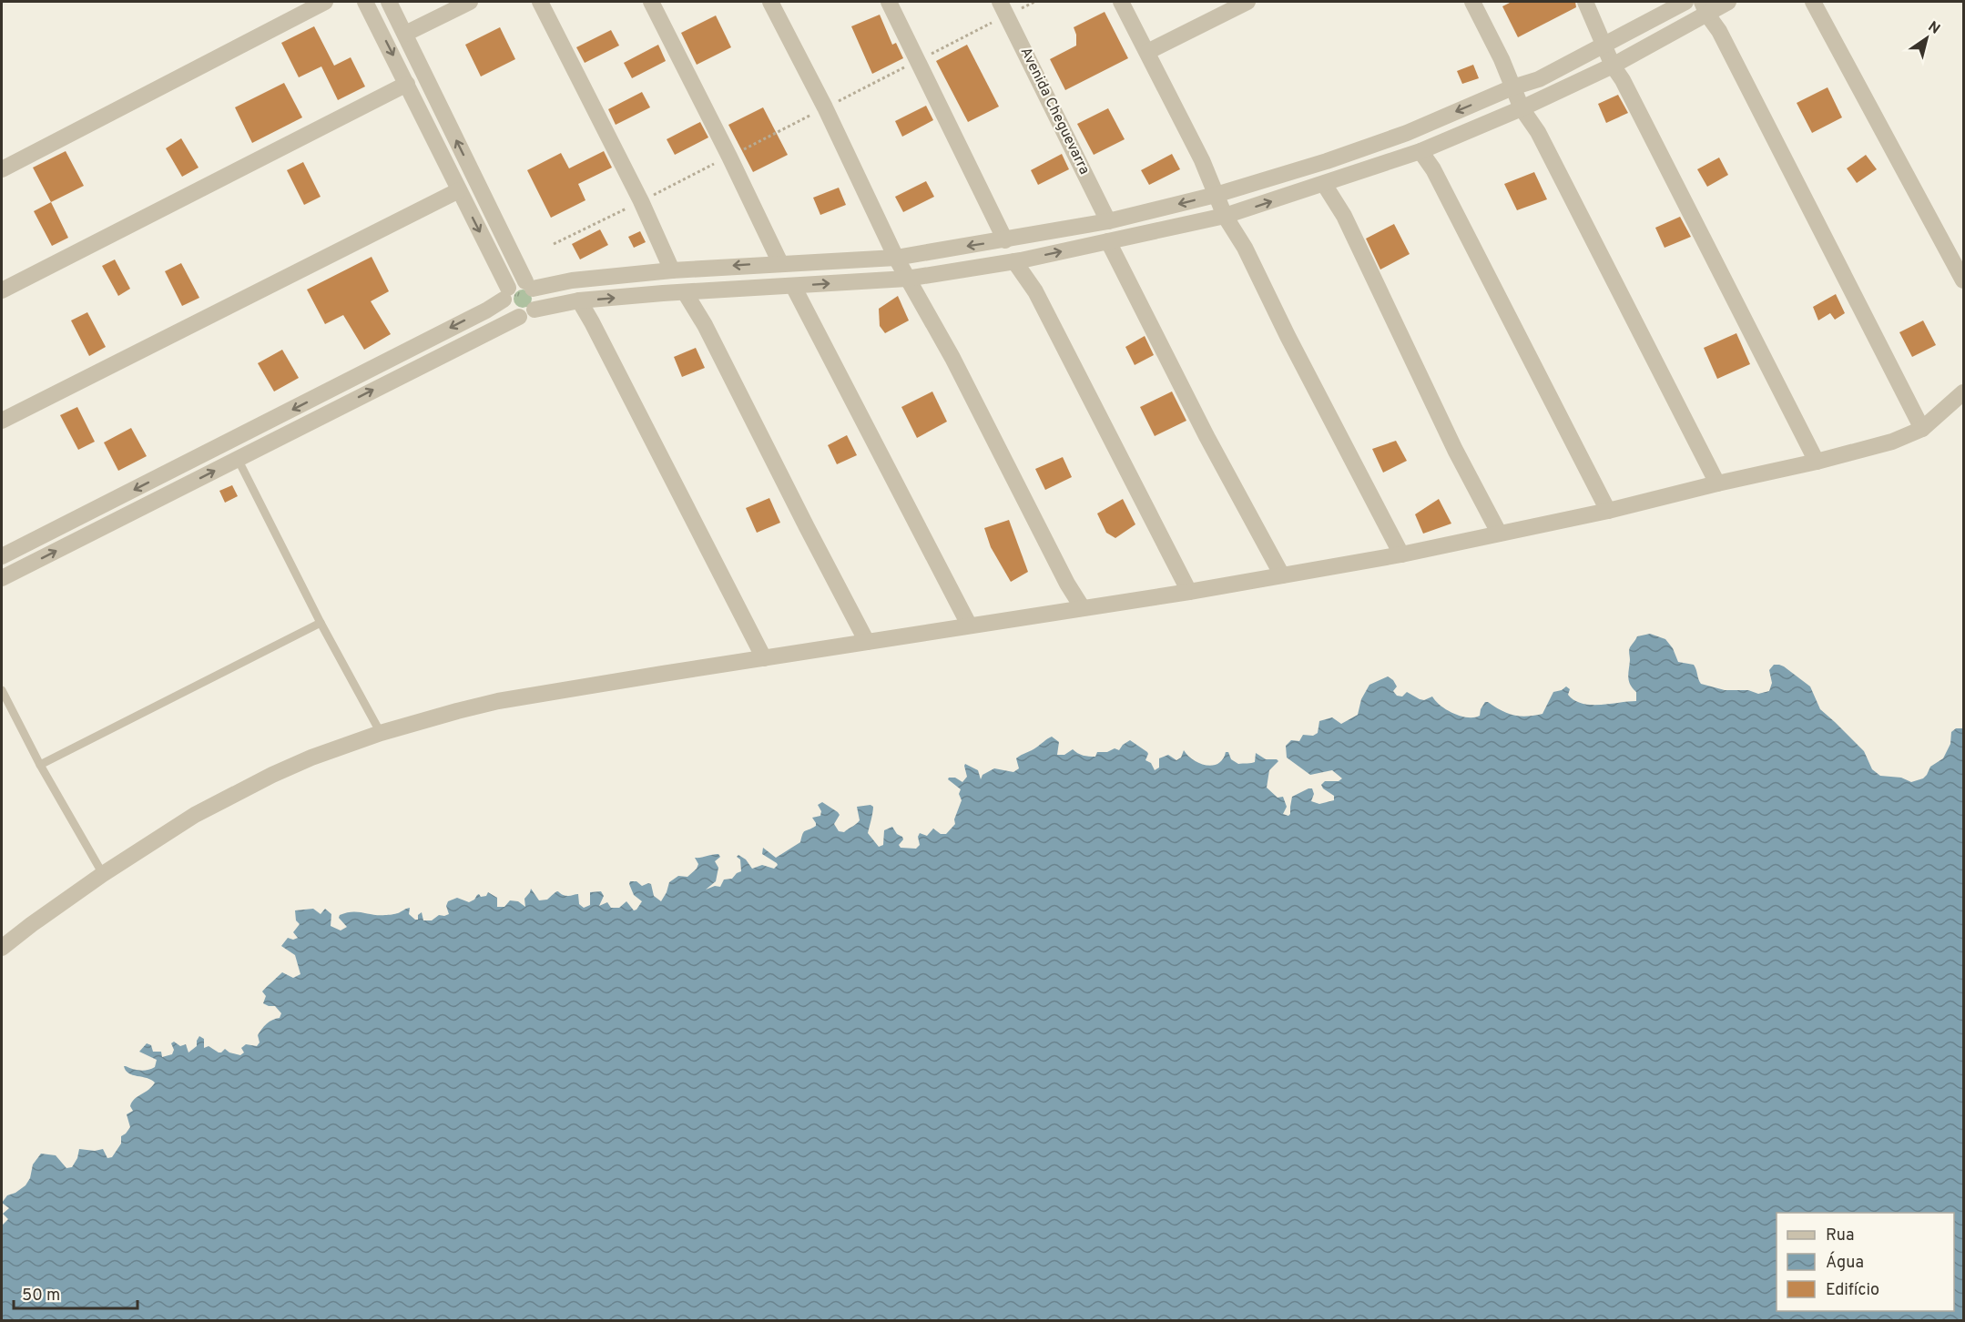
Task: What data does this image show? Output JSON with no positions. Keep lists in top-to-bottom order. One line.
{"streets":{"street":["Avenida Cheguevarra"]},"legend":["Rua","Água","Edifício"],"scale_bar":"50 m","north":"top right"}
